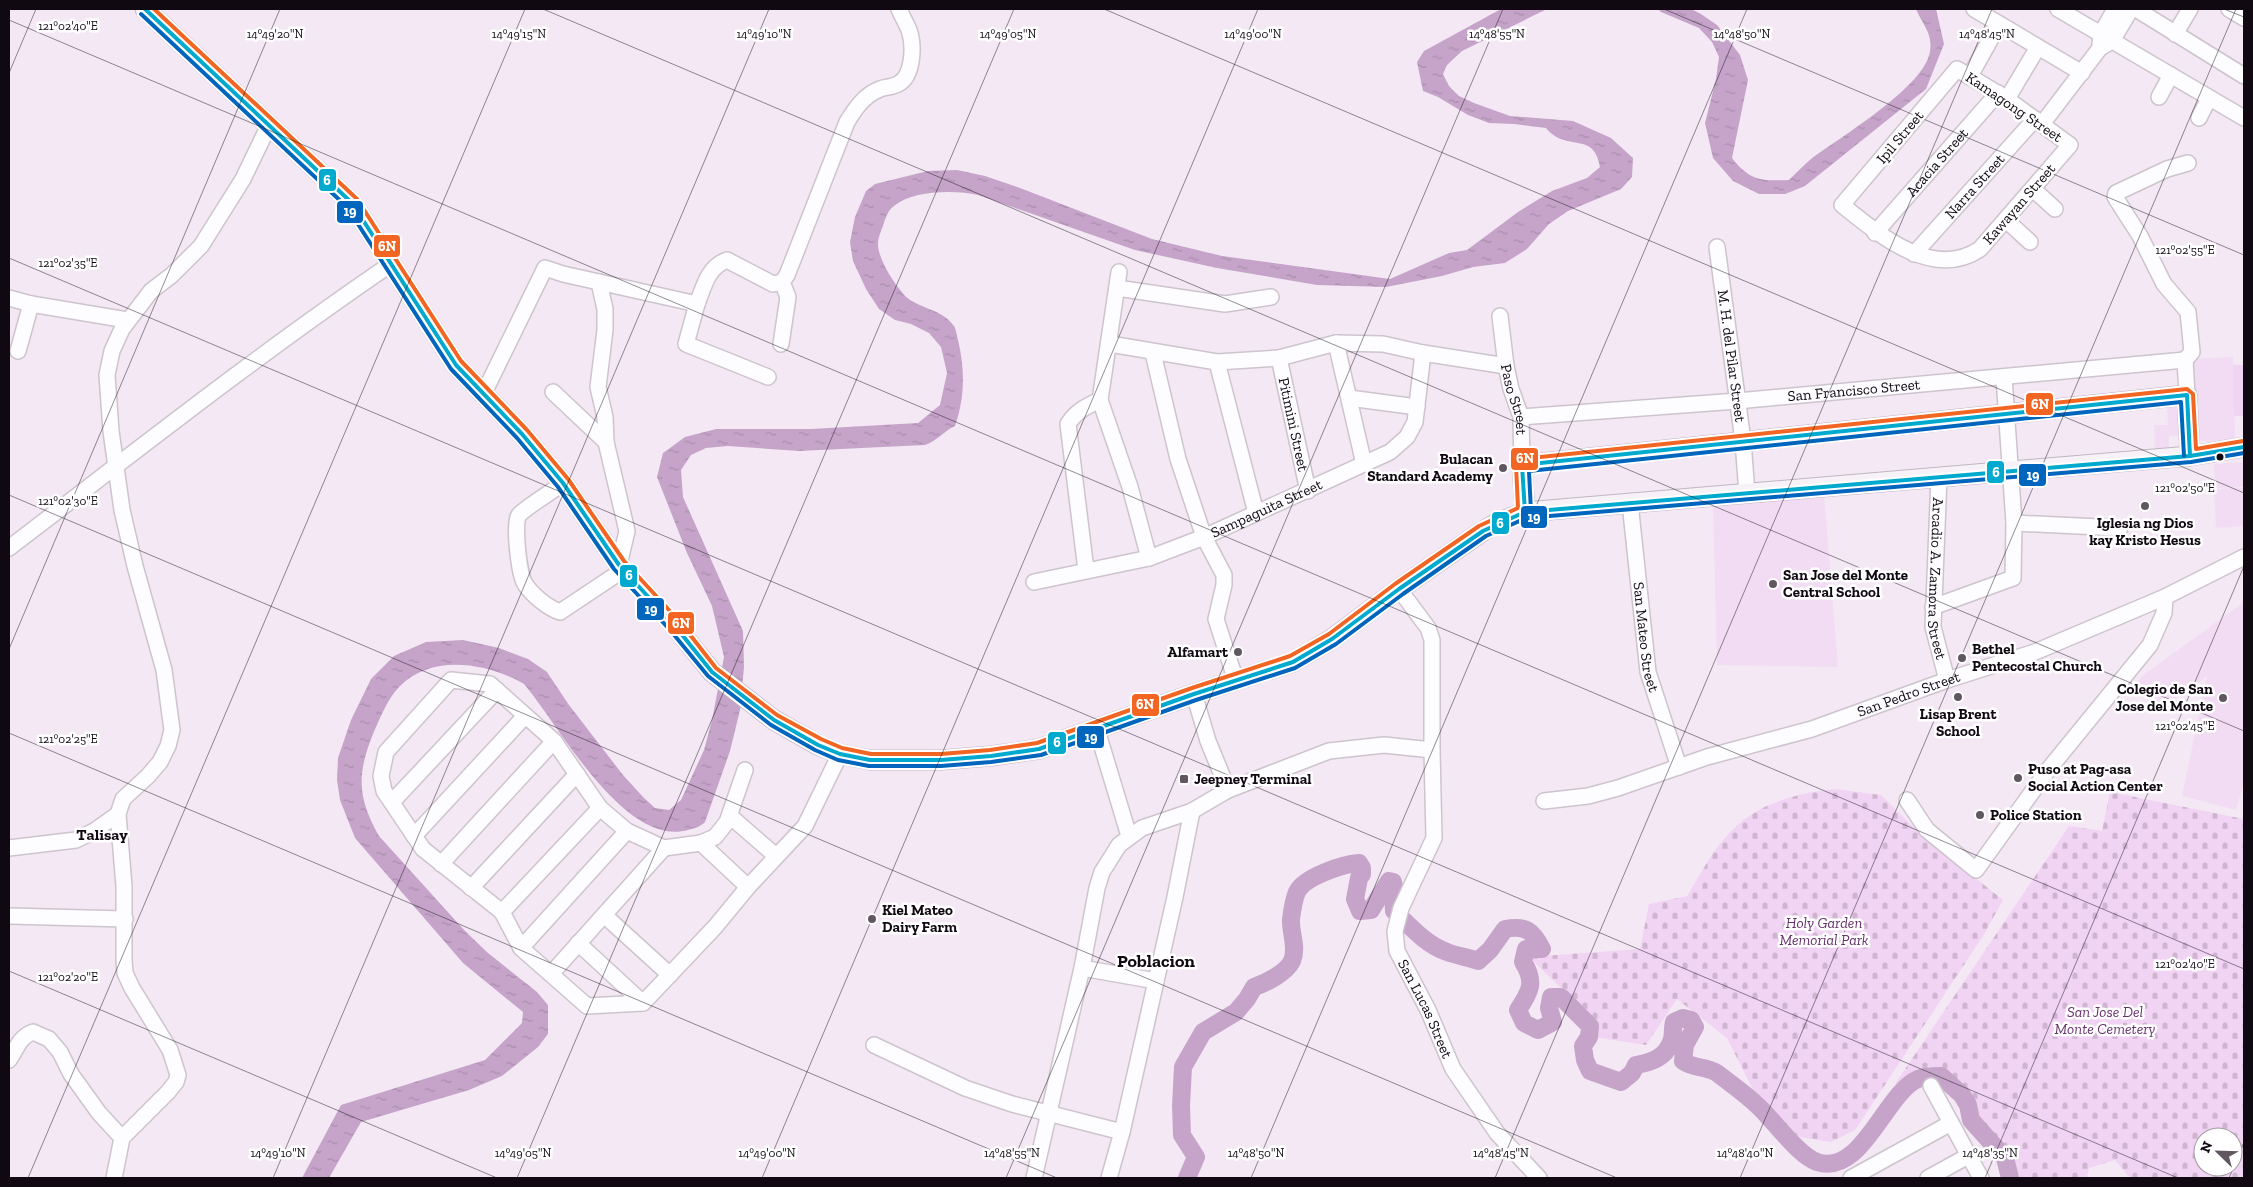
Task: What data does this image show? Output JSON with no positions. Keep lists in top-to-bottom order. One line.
{"streets":{"main road":["Paso Street"],"street":["Kamagong Street","Ipil Street","Acacia Street","Narra Street","Kawayan Street","M. H. del Pilar Street","San Francisco Street","Pitimini Street","Sampaguita Street","Arcadio A. Zamora Street","San Mateo Street","San Pedro Street","San Lucas Street"]},"crossings":[["Kamagong Street","Ipil Street"],["Kamagong Street","Acacia Street"],["Kamagong Street","Narra Street"],["Kamagong Street","Kawayan Street"],["Ipil Street","Acacia Street"],["Narra Street","Kawayan Street"],["M. H. del Pilar Street","San Francisco Street"],["San Francisco Street","Paso Street"],["Pitimini Street","Sampaguita Street"],["Arcadio A. Zamora Street","San Pedro Street"],["San Mateo Street","San Pedro Street"]],"districts":["Talisay","Poblacion"],"parks":["Holy Garden Memorial Park","San Jose Del Monte Cemetery"],"places":{"other":["Bulacan Standard Academy","Iglesia ng Dios kay Kristo Hesus","San Jose del Monte Central School","Alfamart","Bethel Pentecostal Church","Lisap Brent School","Colegio de San Jose del Monte","Puso at Pag-asa Social Action Center","Police Station","Kiel Mateo Dairy Farm"],"transit":["Jeepney Terminal"]},"lines":["transit line 6","transit line 6N","transit line 19"],"north":"top left","coordinates":["121°02'40\"E","14°49'20\"N","14°49'15\"N","14°49'10\"N","14°48'50\"N","14°48'45\"N","14°49'05\"N","14°49'00\"N","14°48'55\"N","121°02'55\"E","121°02'35\"E","121°02'50\"E","121°02'30\"E","121°02'45\"E","121°02'25\"E","121°02'20\"E","14°48'40\"N","14°48'35\"N"]}
